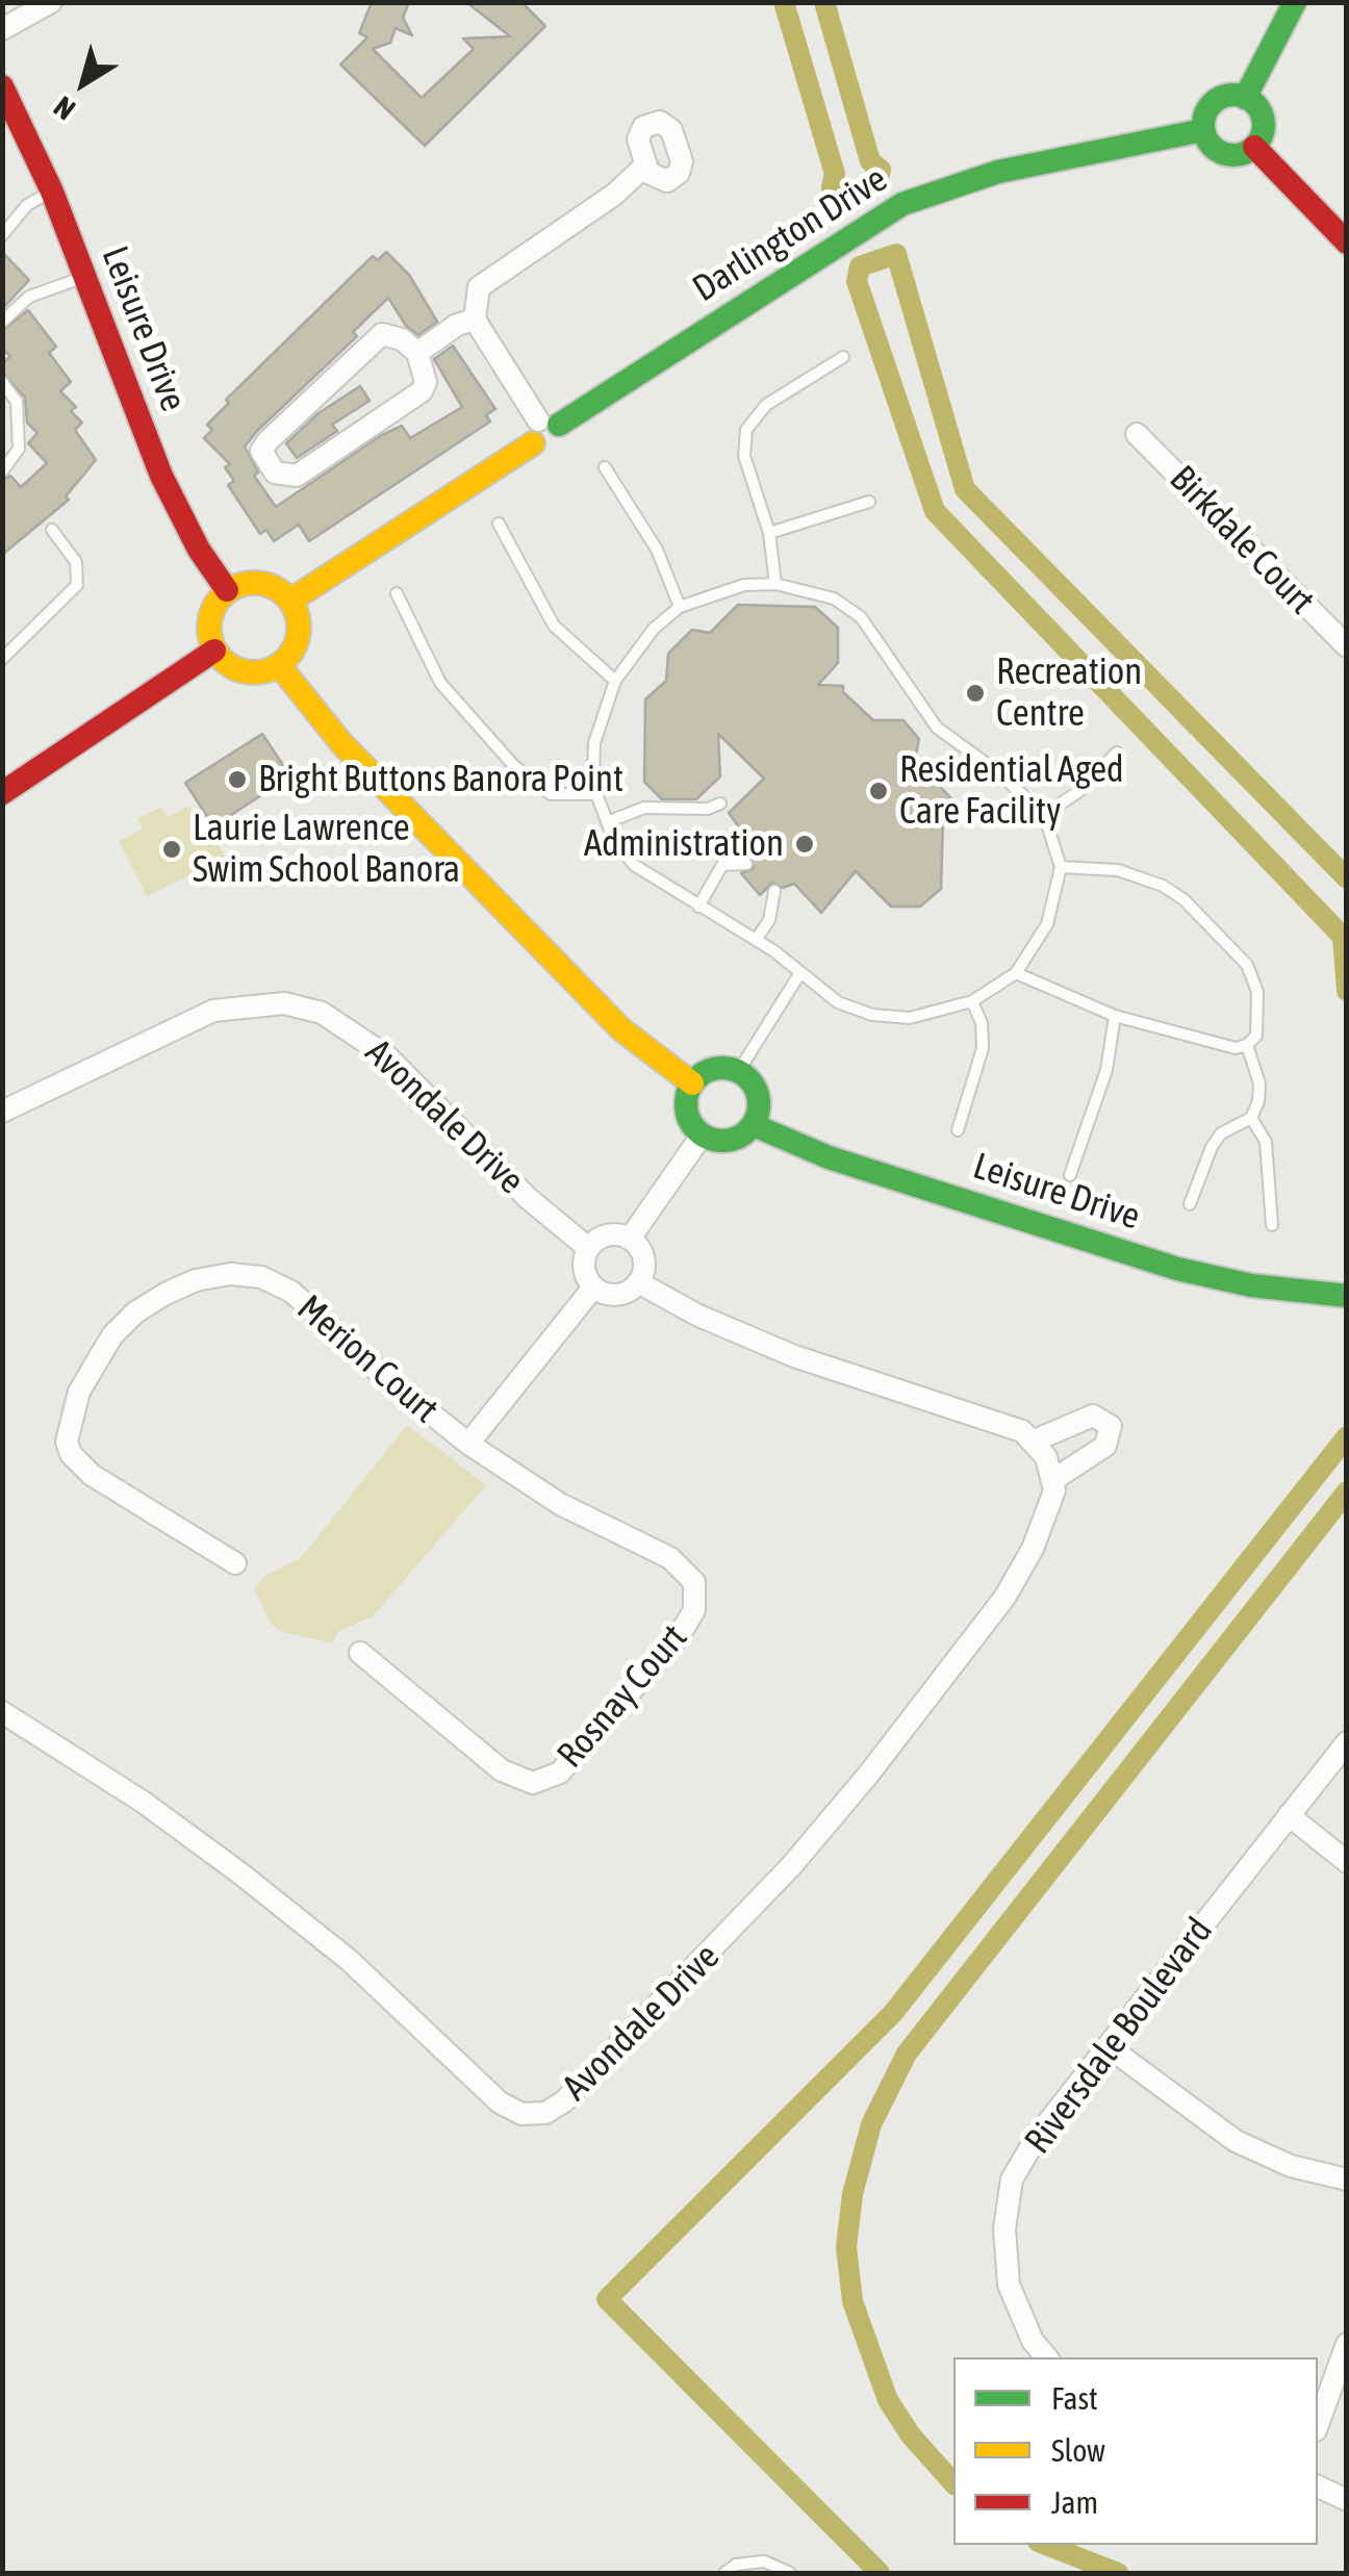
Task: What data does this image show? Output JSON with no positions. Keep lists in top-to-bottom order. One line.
{"streets":{"street":["Darlington Drive","Leisure Drive","Birkdale Court","Avondale Drive","Merion Court","Rosnay Court","Riversdale Boulevard"]},"crossings":[["Darlington Drive","Leisure Drive"],["Merion Court","Rosnay Court"]],"places":["Recreation Centre","Bright Buttons Banora Point","Residential Aged Care Facility","Administration","Laurie Lawrence Swim School Banora"],"legend":["Fast","Slow","Jam"],"north":"bottom left"}
